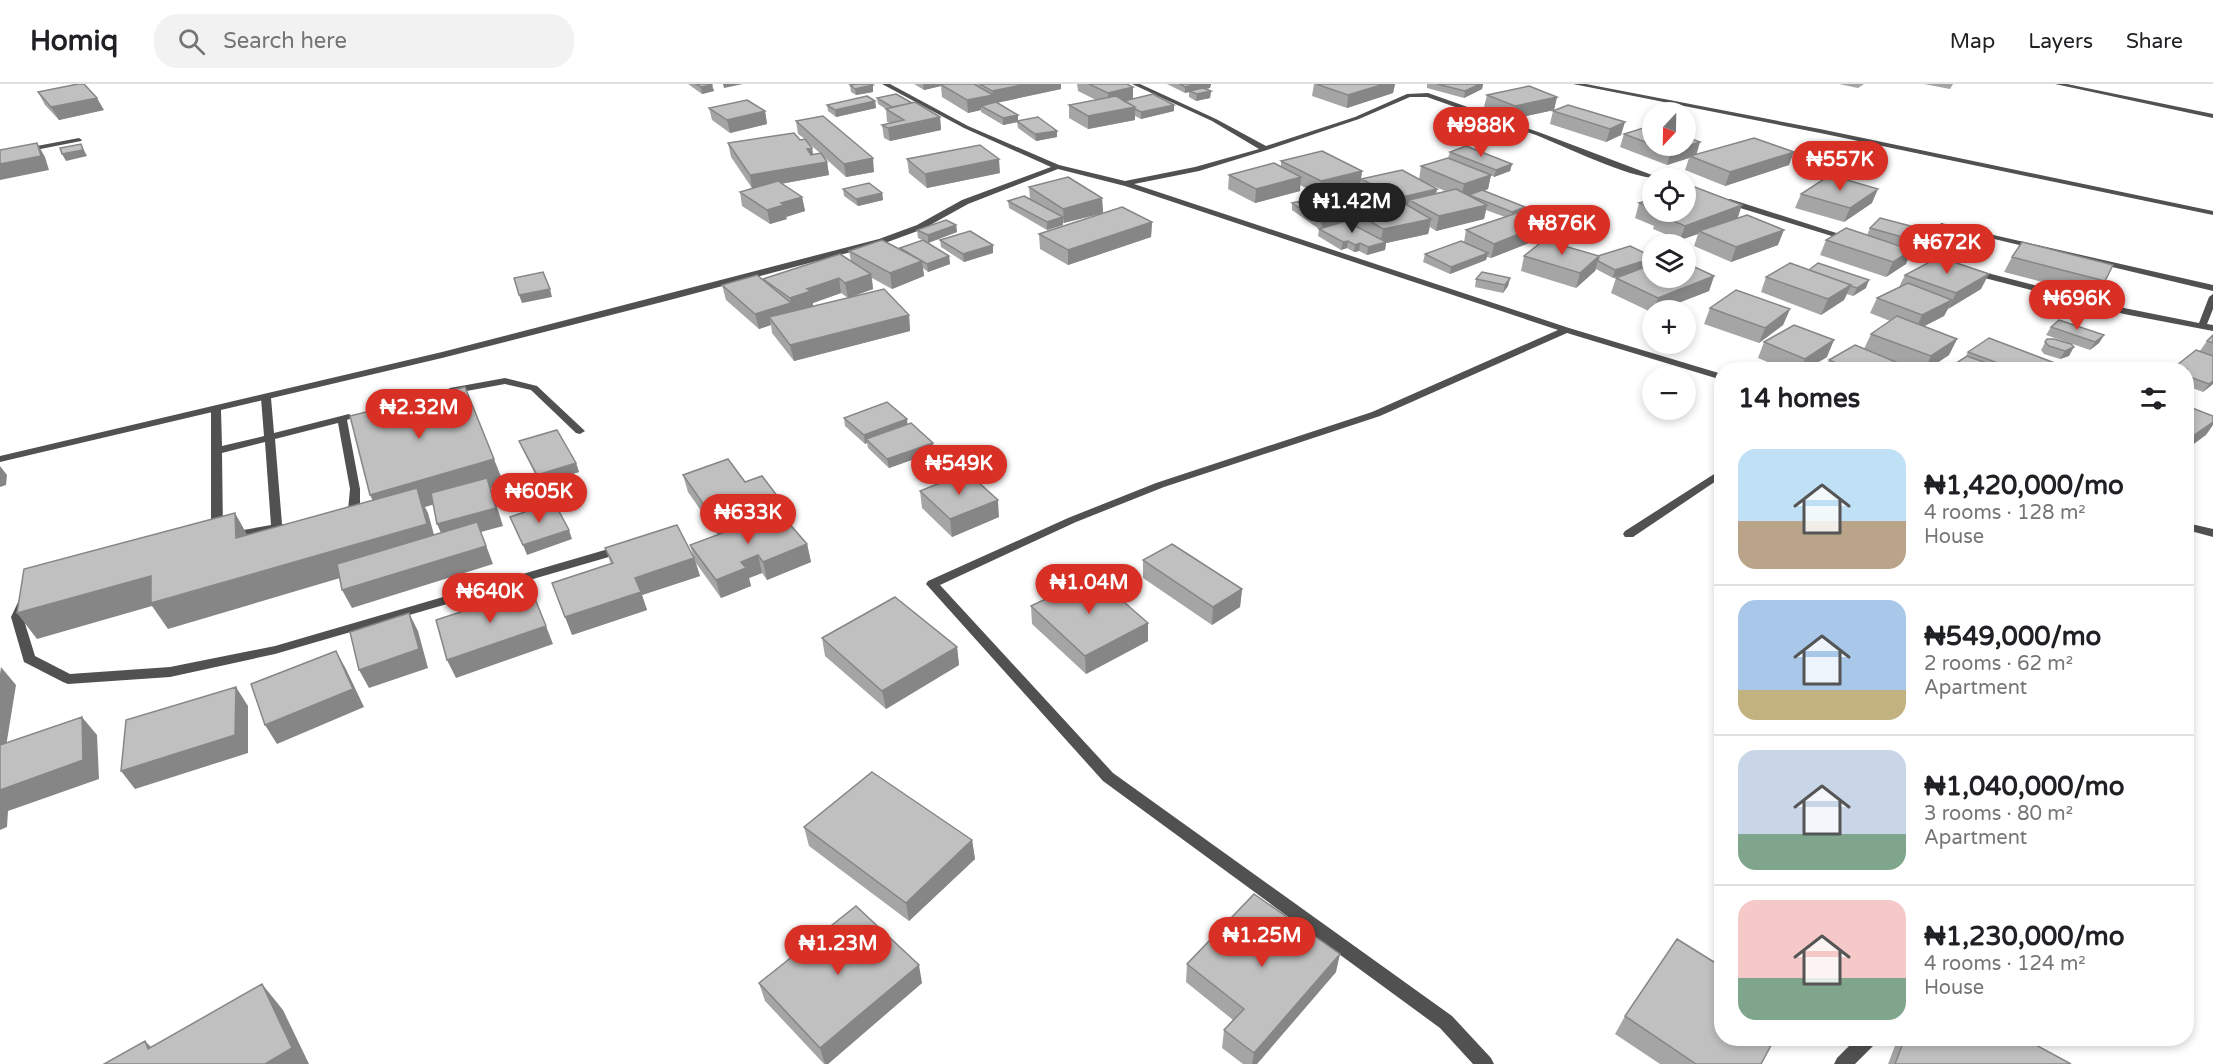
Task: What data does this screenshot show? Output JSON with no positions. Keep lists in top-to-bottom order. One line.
{"north":"bottom","page":{"header":"Homiq","search":"Search here","nav":["Map","Layers","Share"],"map_buttons":["+","−"],"price":["₦988K","₦557K","₦1.42M","₦876K","₦672K","₦696K","₦2.32M","₦549K","₦605K","₦633K","₦1.04M","₦640K","₦1.25M","₦1.23M"],"heading":"14 homes","list":[{"name":"₦1,420,000/mo","note":"4 rooms · 128 m² · House"},{"name":"₦549,000/mo","note":"2 rooms · 62 m² · Apartment"},{"name":"₦1,040,000/mo","note":"3 rooms · 80 m² · Apartment"},{"name":"₦1,230,000/mo","note":"4 rooms · 124 m² · House"}]}}
